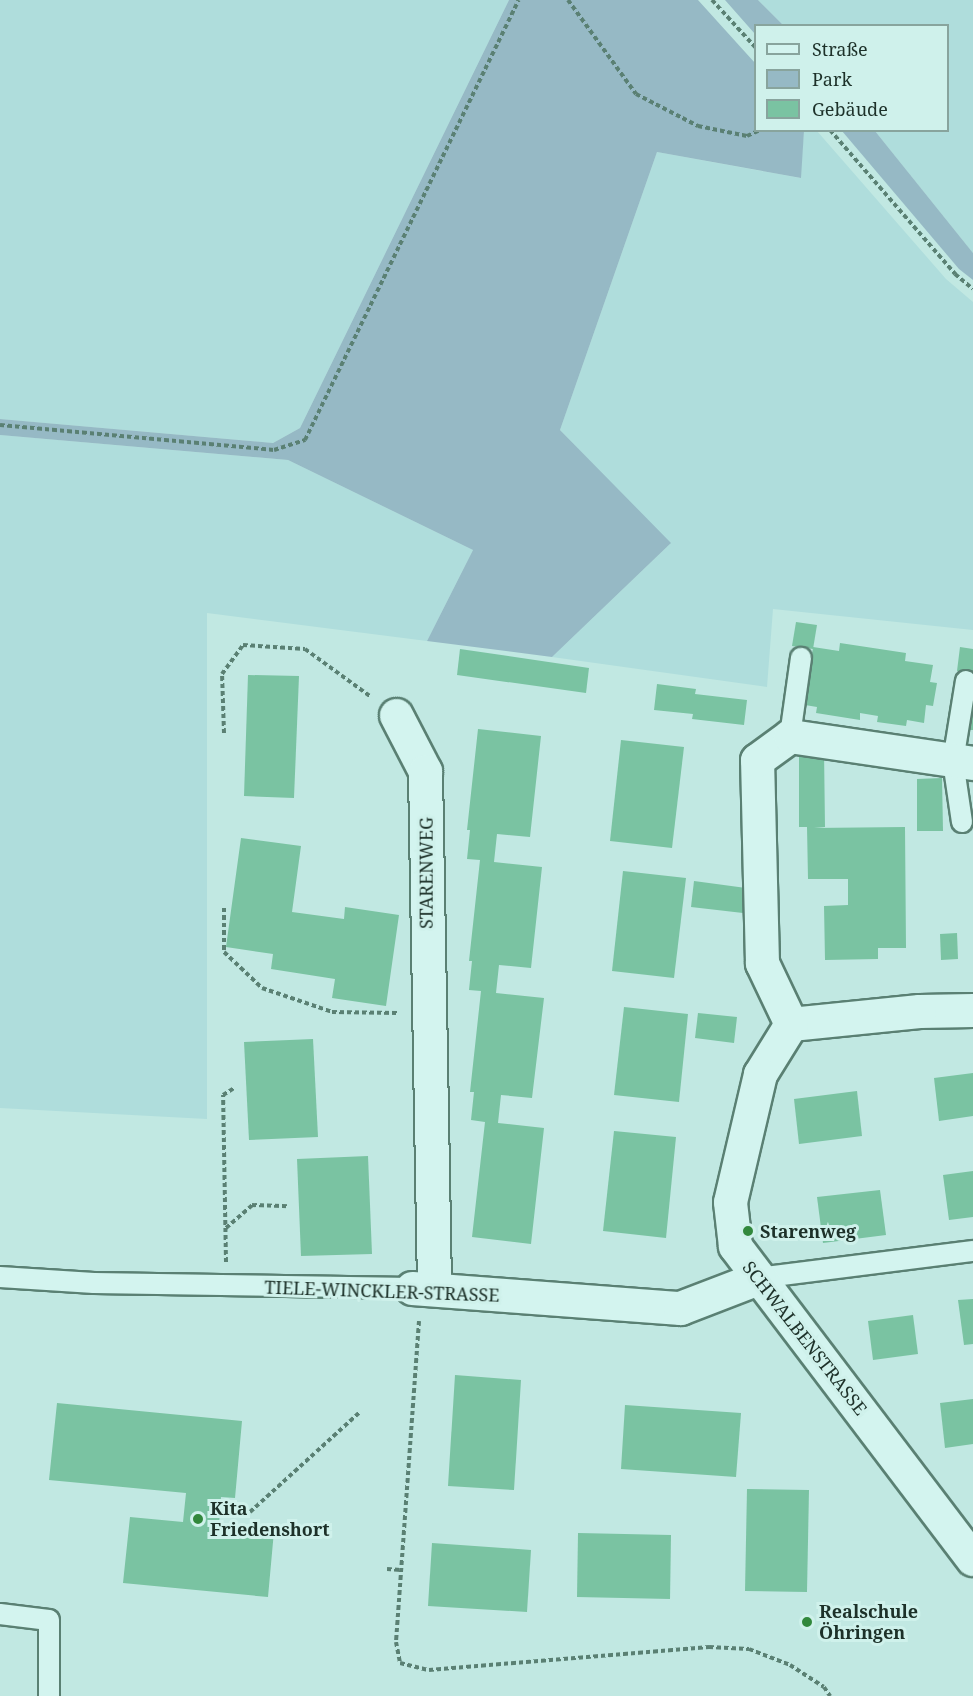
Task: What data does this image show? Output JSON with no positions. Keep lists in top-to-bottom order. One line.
{"streets":{"street":["STARENWEG","TIELE-WINCKLER-STRASSE","SCHWALBENSTRASSE"]},"crossings":[["STARENWEG","TIELE-WINCKLER-STRASSE"],["TIELE-WINCKLER-STRASSE","SCHWALBENSTRASSE"]],"places":["Starenweg","Kita Friedenshort","Realschule Öhringen"],"legend":["Straße","Park","Gebäude"]}
